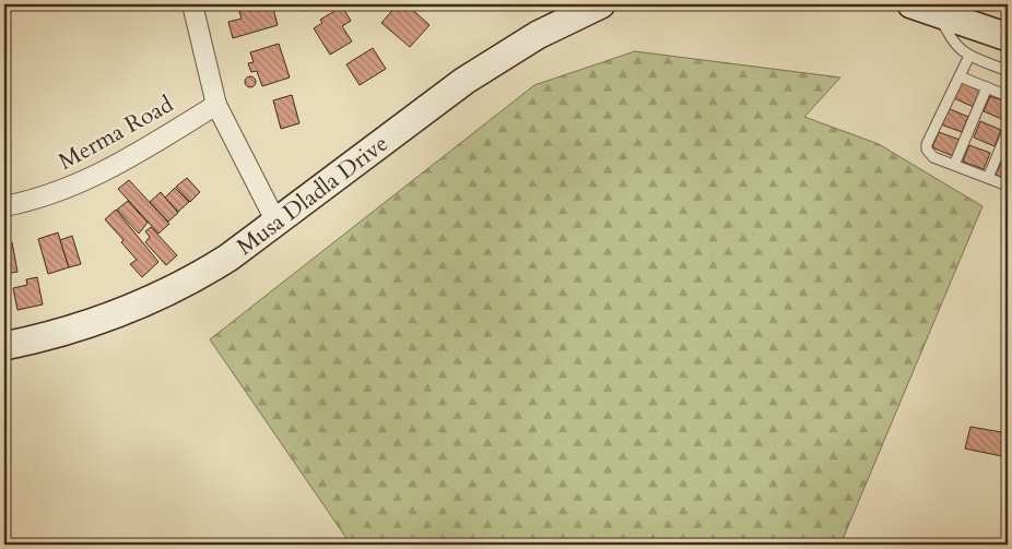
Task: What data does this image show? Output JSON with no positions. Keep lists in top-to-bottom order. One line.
{"streets":{"street":["Merma Road","Musa Dladla Drive"]}}
